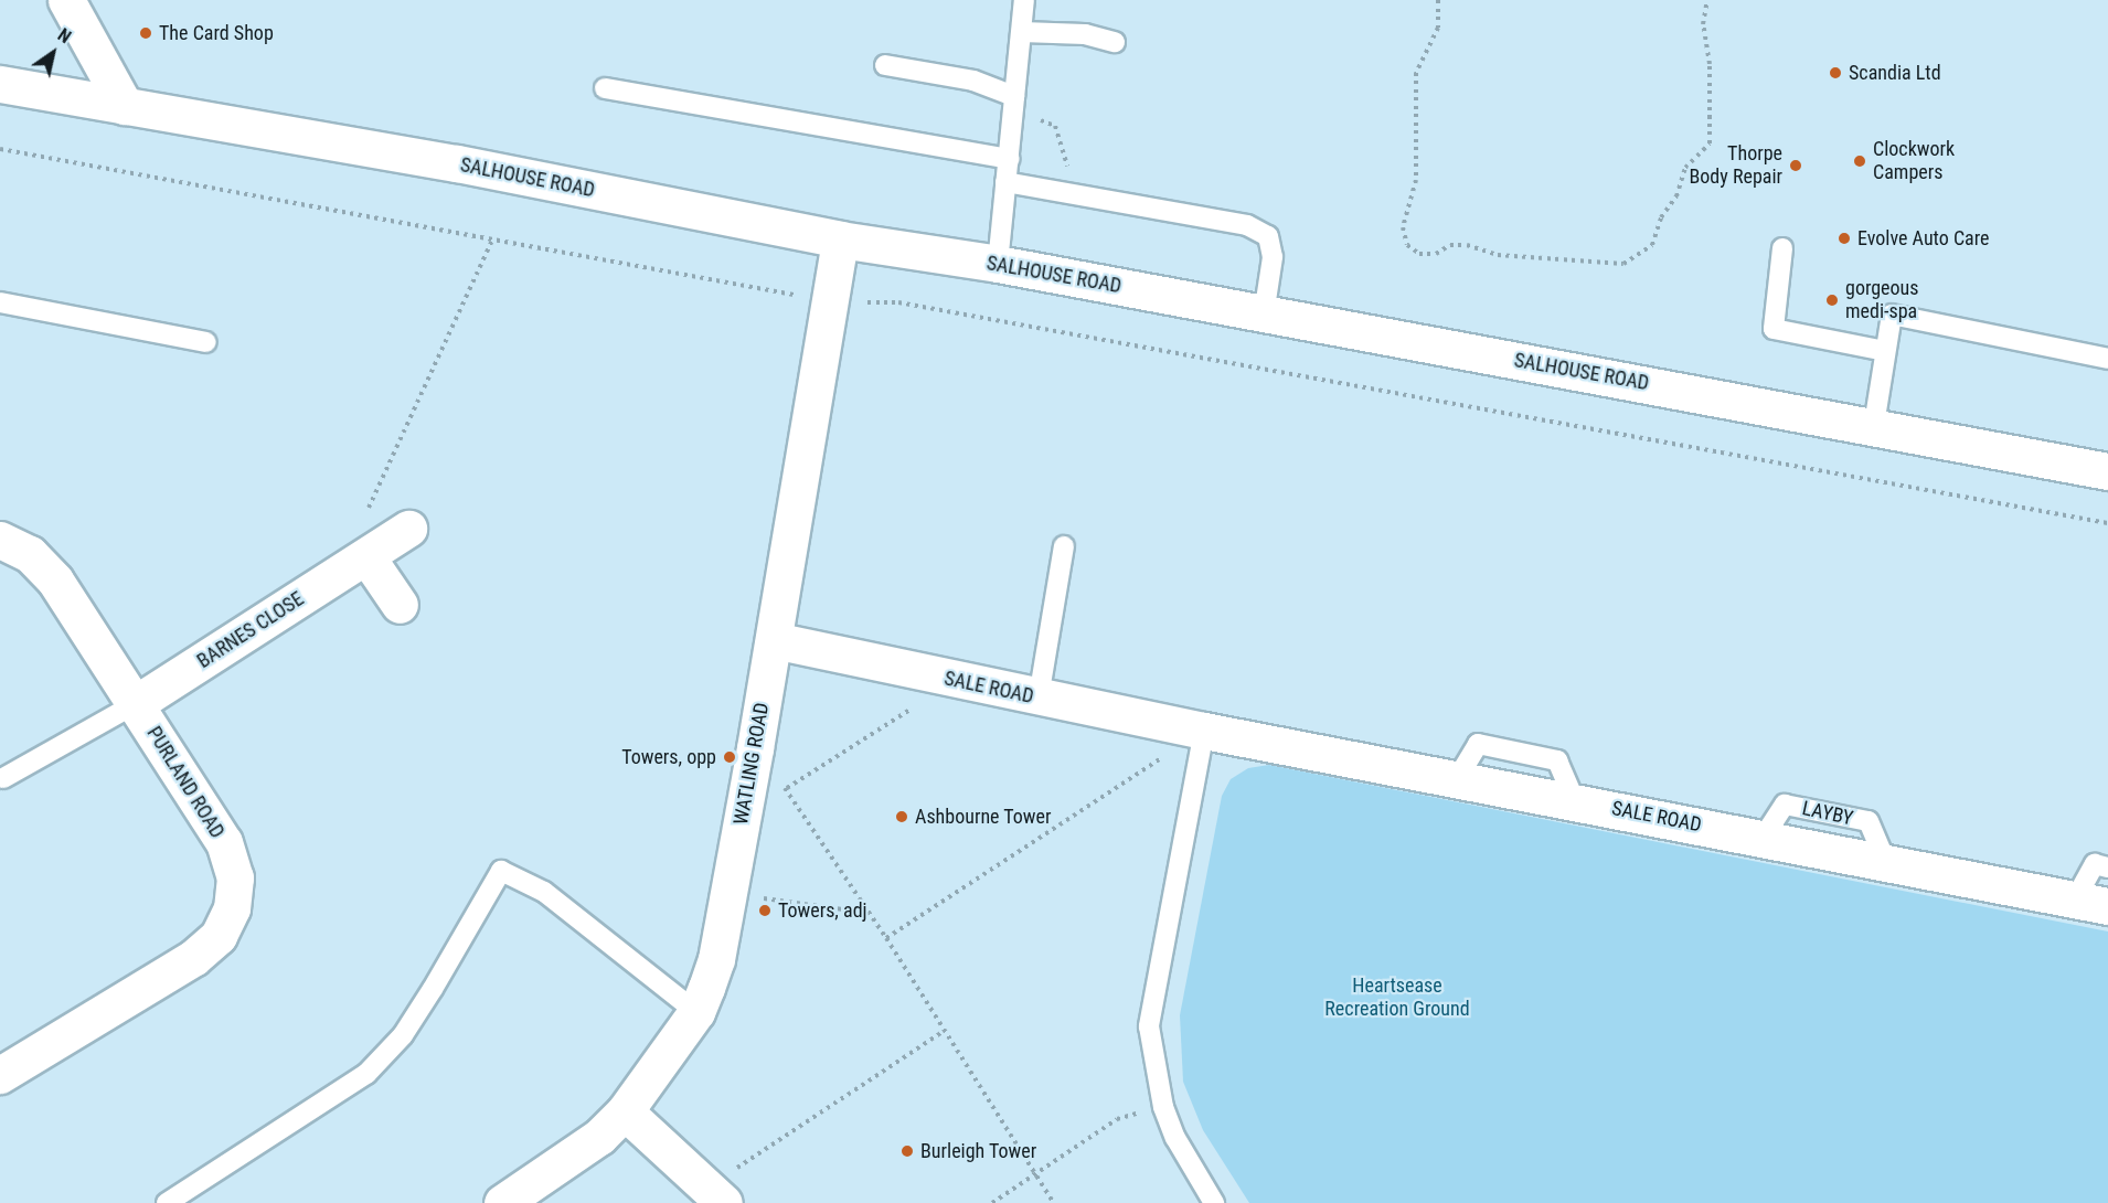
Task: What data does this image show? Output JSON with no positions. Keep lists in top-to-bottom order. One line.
{"streets":{"street":["SALHOUSE ROAD","BARNES CLOSE","SALE ROAD","WATLING ROAD","PURLAND ROAD"]},"crossings":[["SALHOUSE ROAD","WATLING ROAD"],["BARNES CLOSE","PURLAND ROAD"],["SALE ROAD","WATLING ROAD"]],"parks":["Heartsease Recreation Ground"],"places":["The Card Shop","Scandia Ltd","Clockwork Campers","Thorpe Body Repair","Evolve Auto Care","gorgeous medi-spa","Towers, opp","Ashbourne Tower","Towers, adj","Burleigh Tower"],"north":"top right"}
